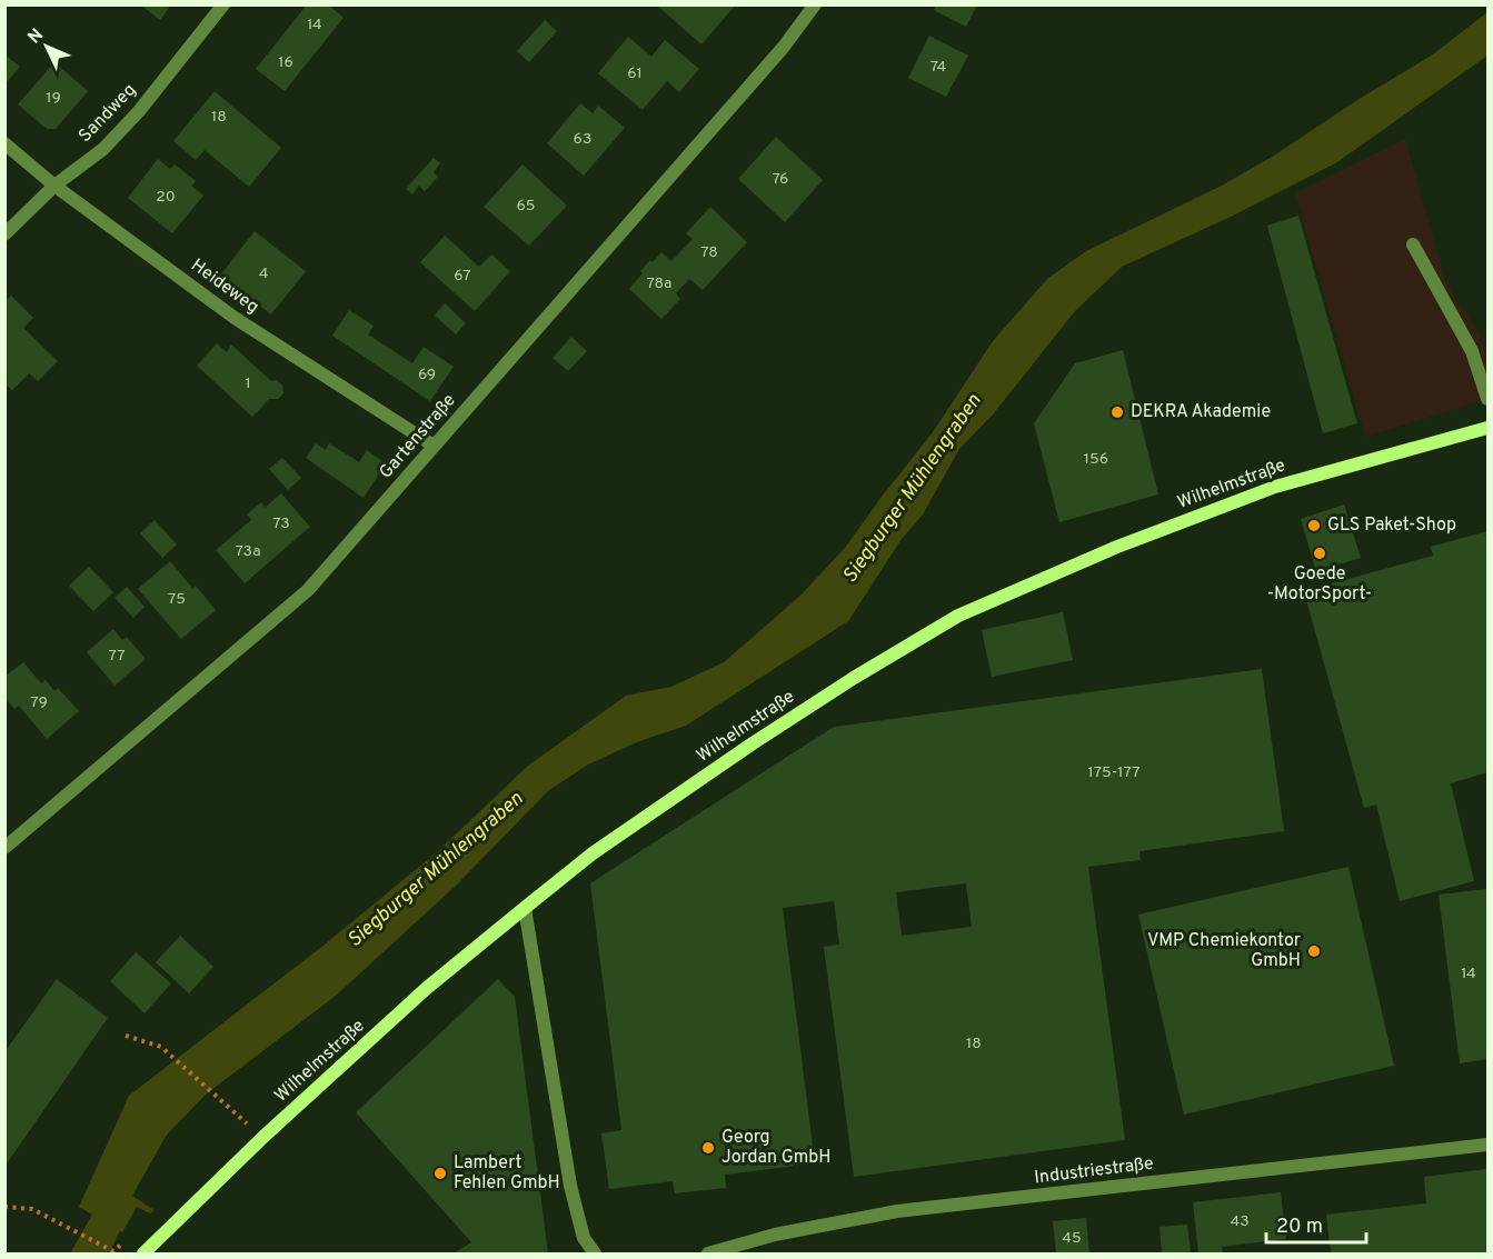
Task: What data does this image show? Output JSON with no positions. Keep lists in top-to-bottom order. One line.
{"streets":{"main road":["Wilhelmstraße"],"street":["Sandweg","Heideweg","Gartenstraße","Industriestraße"]},"crossings":[["Sandweg","Heideweg"],["Heideweg","Gartenstraße"]],"water":["Siegburger Mühlengraben"],"places":["DEKRA Akademie","GLS Paket-Shop","Goede -MotorSport-","VMP Chemiekontor GmbH","Georg Jordan GmbH","Lambert Fehlen GmbH"],"house_numbers":["14","16","74","61","19","18","63","76","20","65","78","4","67","78a","69","1","156","73","73a","75","77","79","175-177","14","18","43","45"],"scale_bar":"20 m","north":"top left"}
